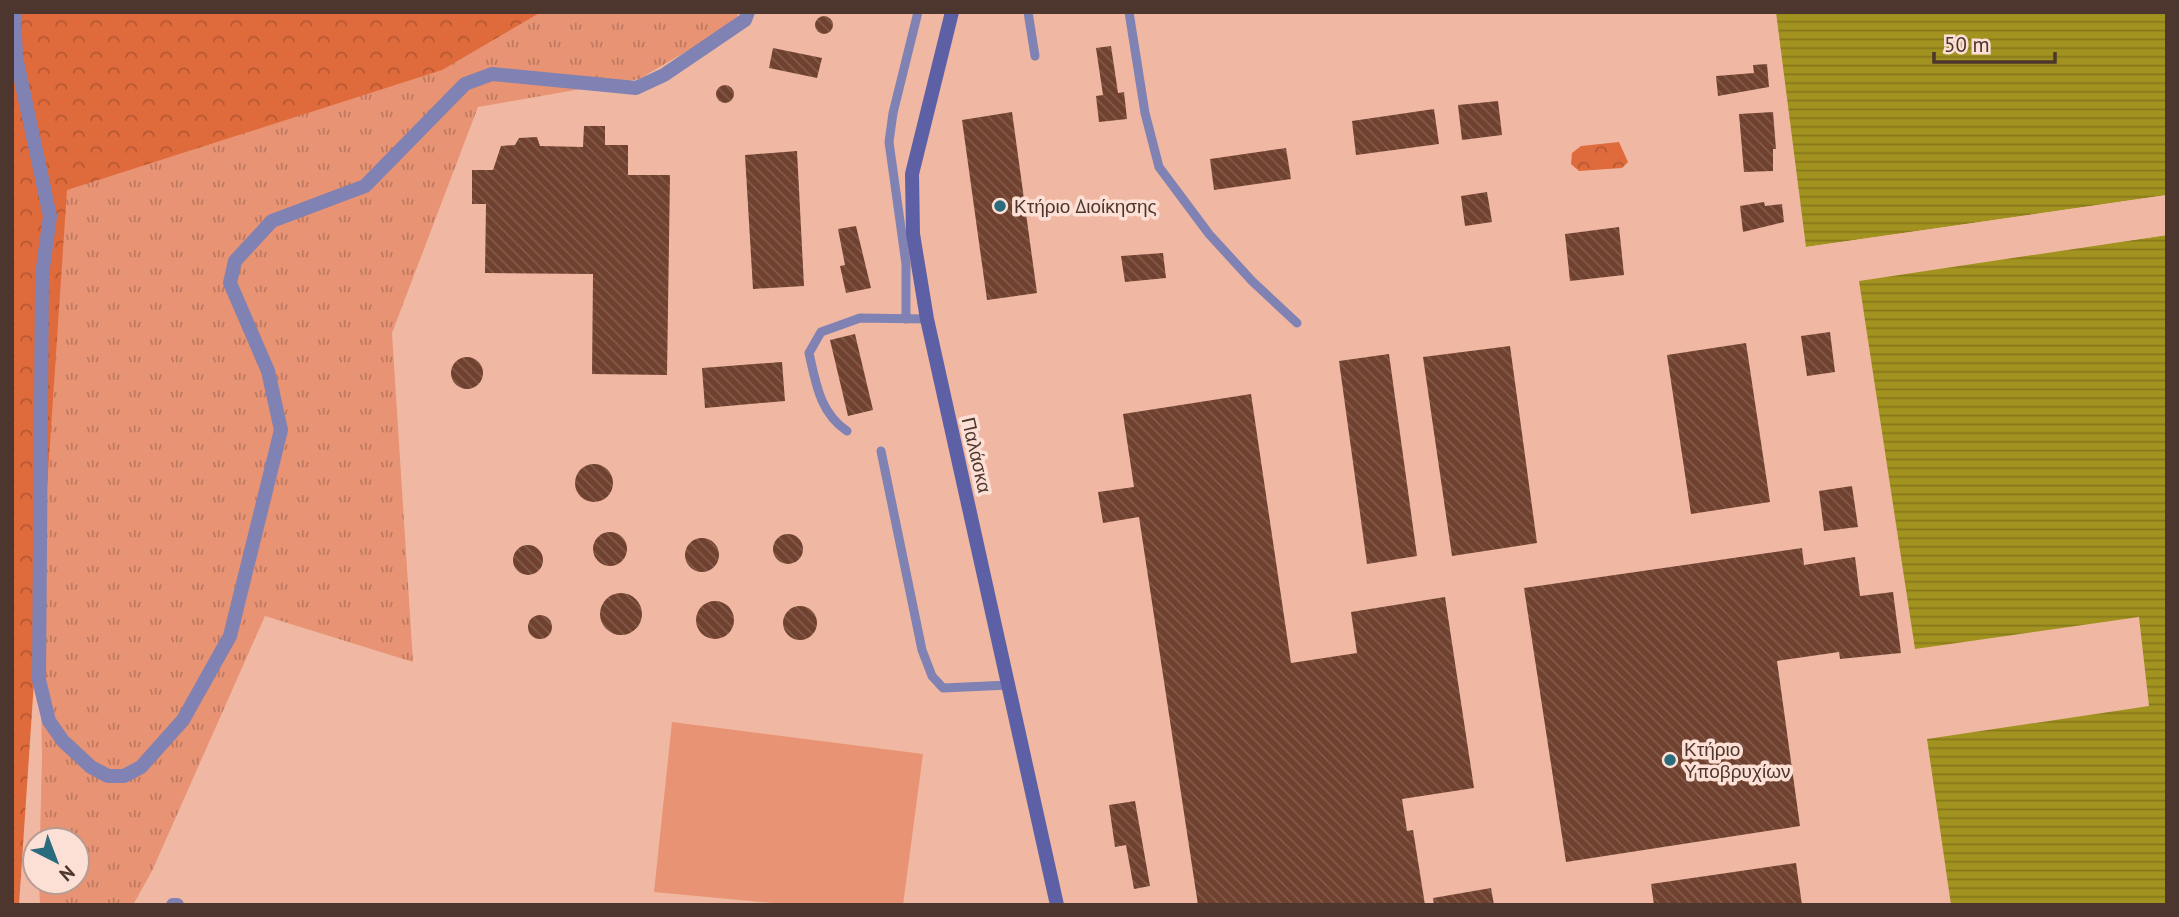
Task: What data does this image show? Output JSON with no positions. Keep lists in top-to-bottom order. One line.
{"streets":{"street":["Παλάσκα"]},"places":["Κτήριο Διοίκησης","Κτήριο Υποβρυχίων"],"scale_bar":"50 m","north":"bottom right"}
